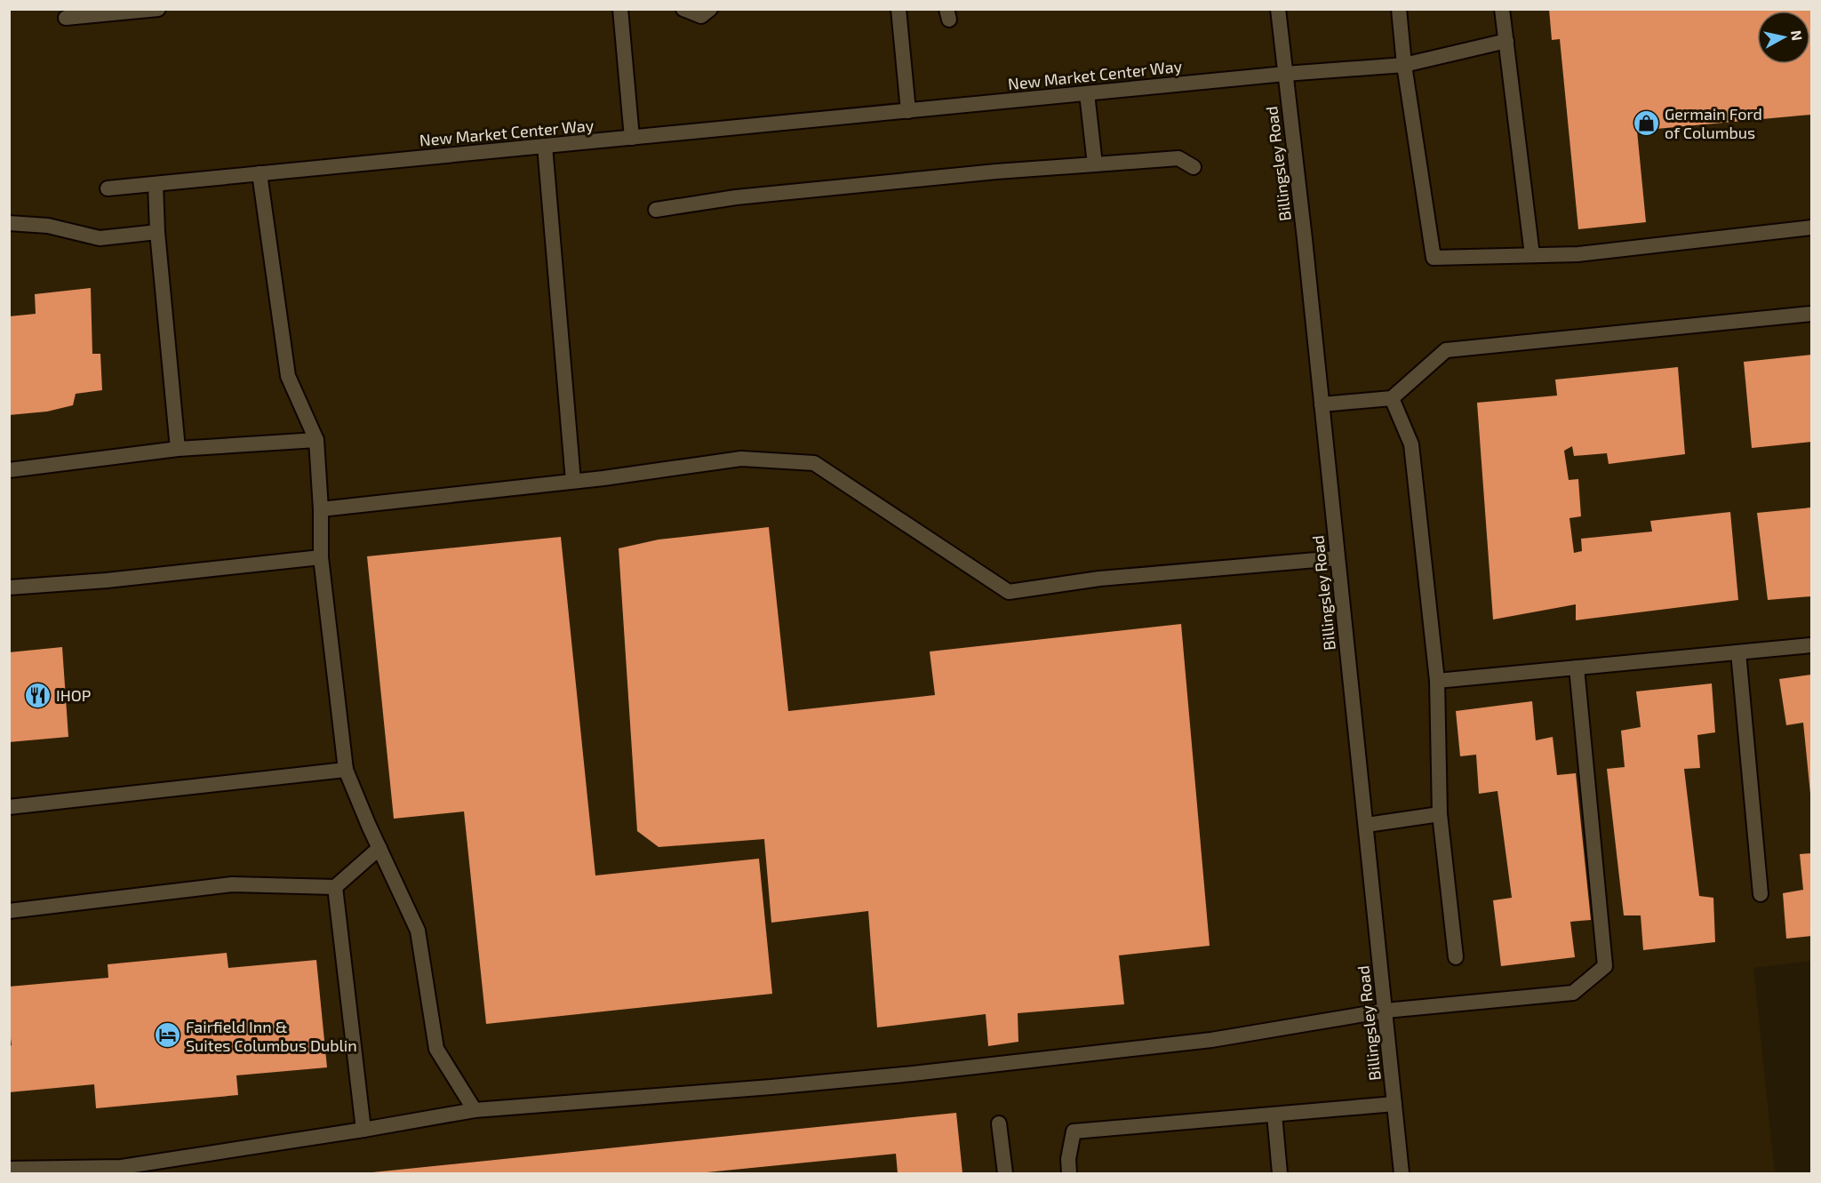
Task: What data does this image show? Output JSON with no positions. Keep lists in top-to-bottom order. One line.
{"streets":{"street":["New Market Center Way","Billingsley Road"]},"crossings":[["New Market Center Way","Billingsley Road"]],"places":{"shop":["Germain Ford of Columbus"],"restaurant":["IHOP"],"hotel":["Fairfield Inn & Suites Columbus Dublin"]},"north":"right"}
